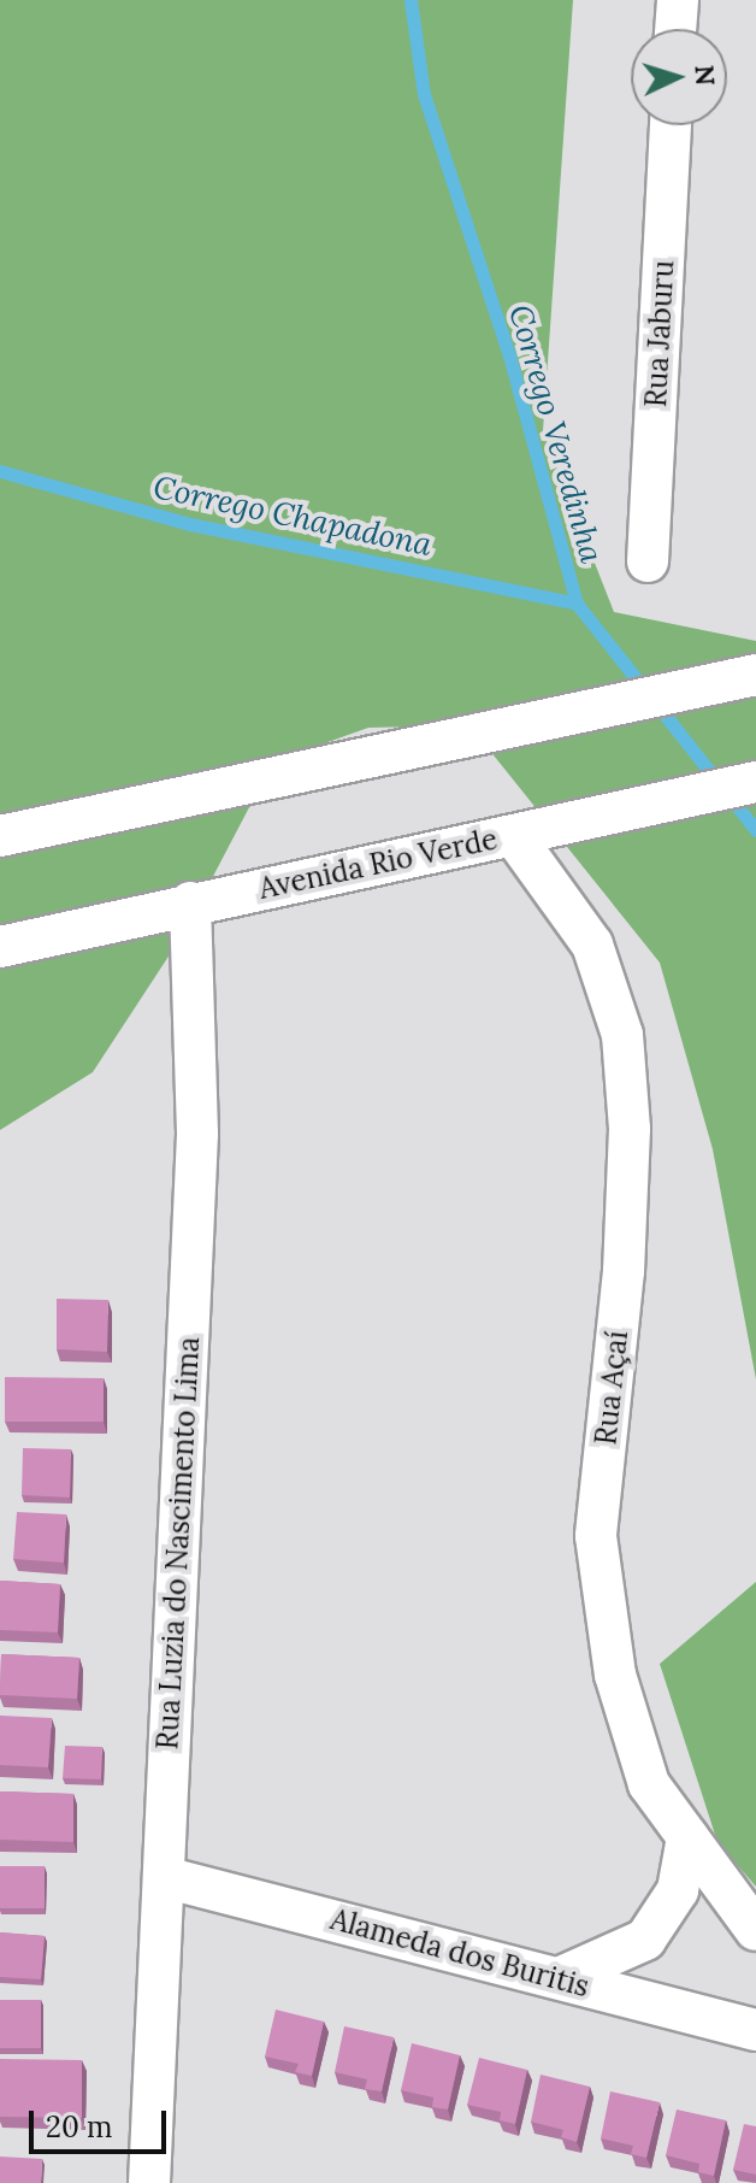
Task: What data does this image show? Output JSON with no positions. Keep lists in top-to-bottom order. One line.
{"streets":{"street":["Rua Jaburu","Avenida Rio Verde","Rua Açaí","Rua Luzia do Nascimento Lima","Alameda dos Buritis"]},"crossings":[["Avenida Rio Verde","Rua Açaí"],["Avenida Rio Verde","Rua Luzia do Nascimento Lima"],["Rua Luzia do Nascimento Lima","Alameda dos Buritis"]],"water":["Corrego Veredinha","Corrego Chapadona"],"scale_bar":"20 m","north":"right"}
